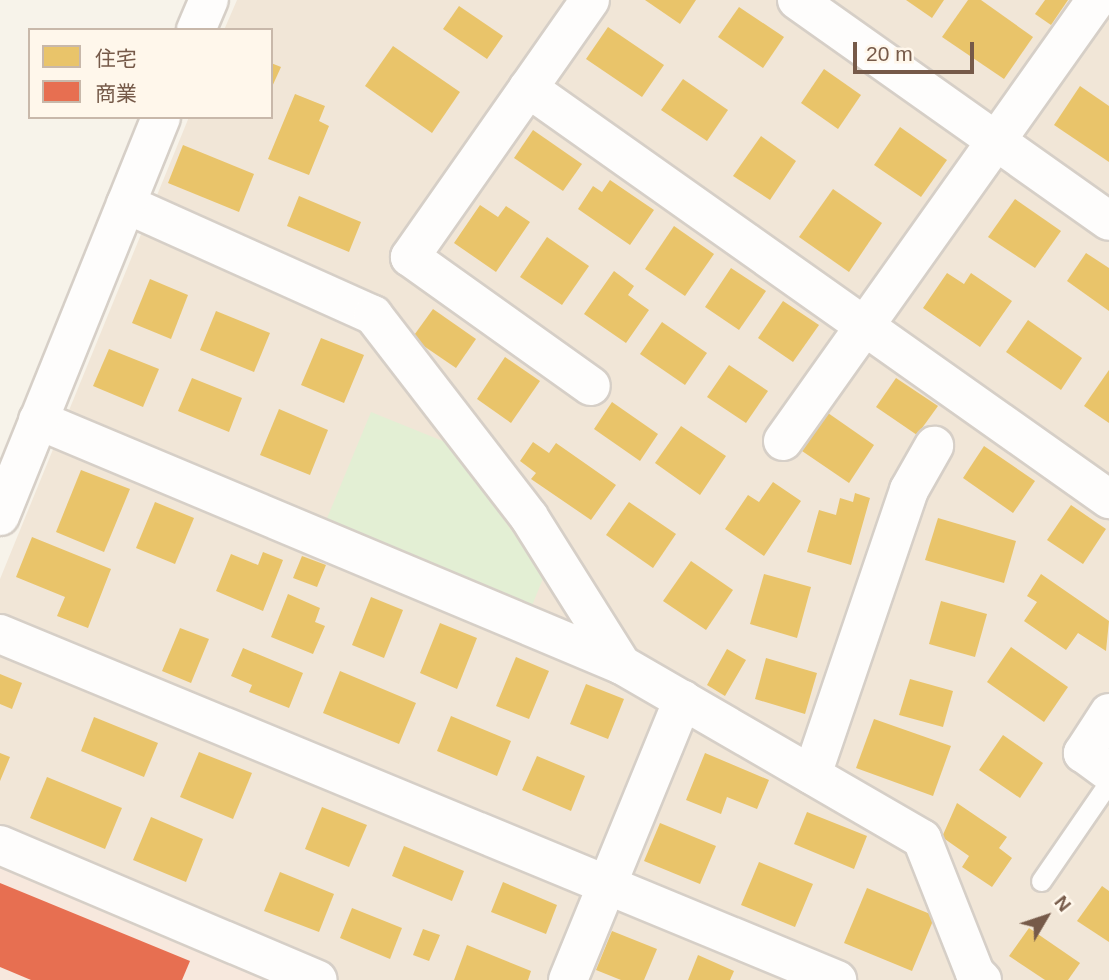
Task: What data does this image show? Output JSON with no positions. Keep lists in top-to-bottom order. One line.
{"legend":["住宅","商業"],"scale_bar":"20 m","north":"top right"}
